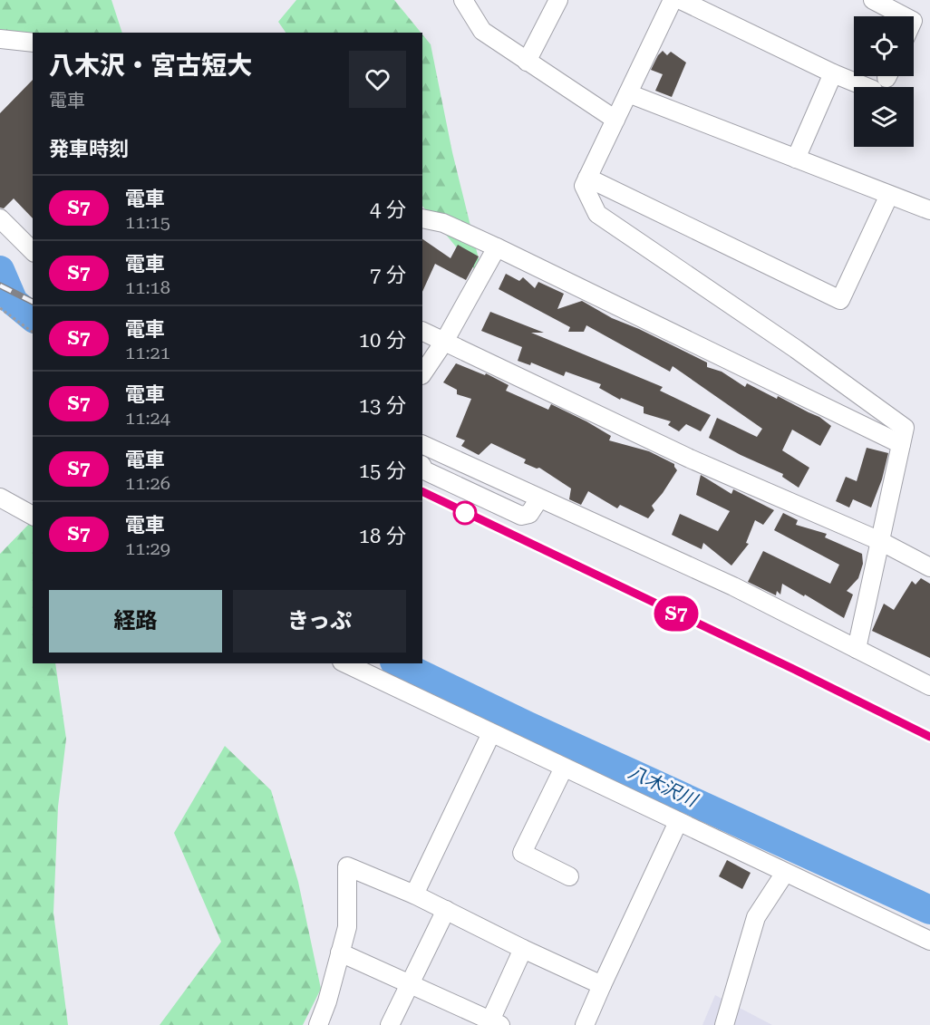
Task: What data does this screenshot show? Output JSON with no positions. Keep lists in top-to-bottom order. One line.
{"water":["八木沢川"],"page":{"on_map":"S7","heading":[["八木沢・宮古短大","電車"],"発車時刻"],"list":[{"mark":"S7","name":"電車","note":"11:15","value":"4 分"},{"mark":"S7","name":"電車","note":"11:18","value":"7 分"},{"mark":"S7","name":"電車","note":"11:21","value":"10 分"},{"mark":"S7","name":"電車","note":"11:24","value":"13 分"},{"mark":"S7","name":"電車","note":"11:26","value":"15 分"},{"mark":"S7","name":"電車","note":"11:29","value":"18 分"}],"buttons":["経路","きっぷ"]}}
